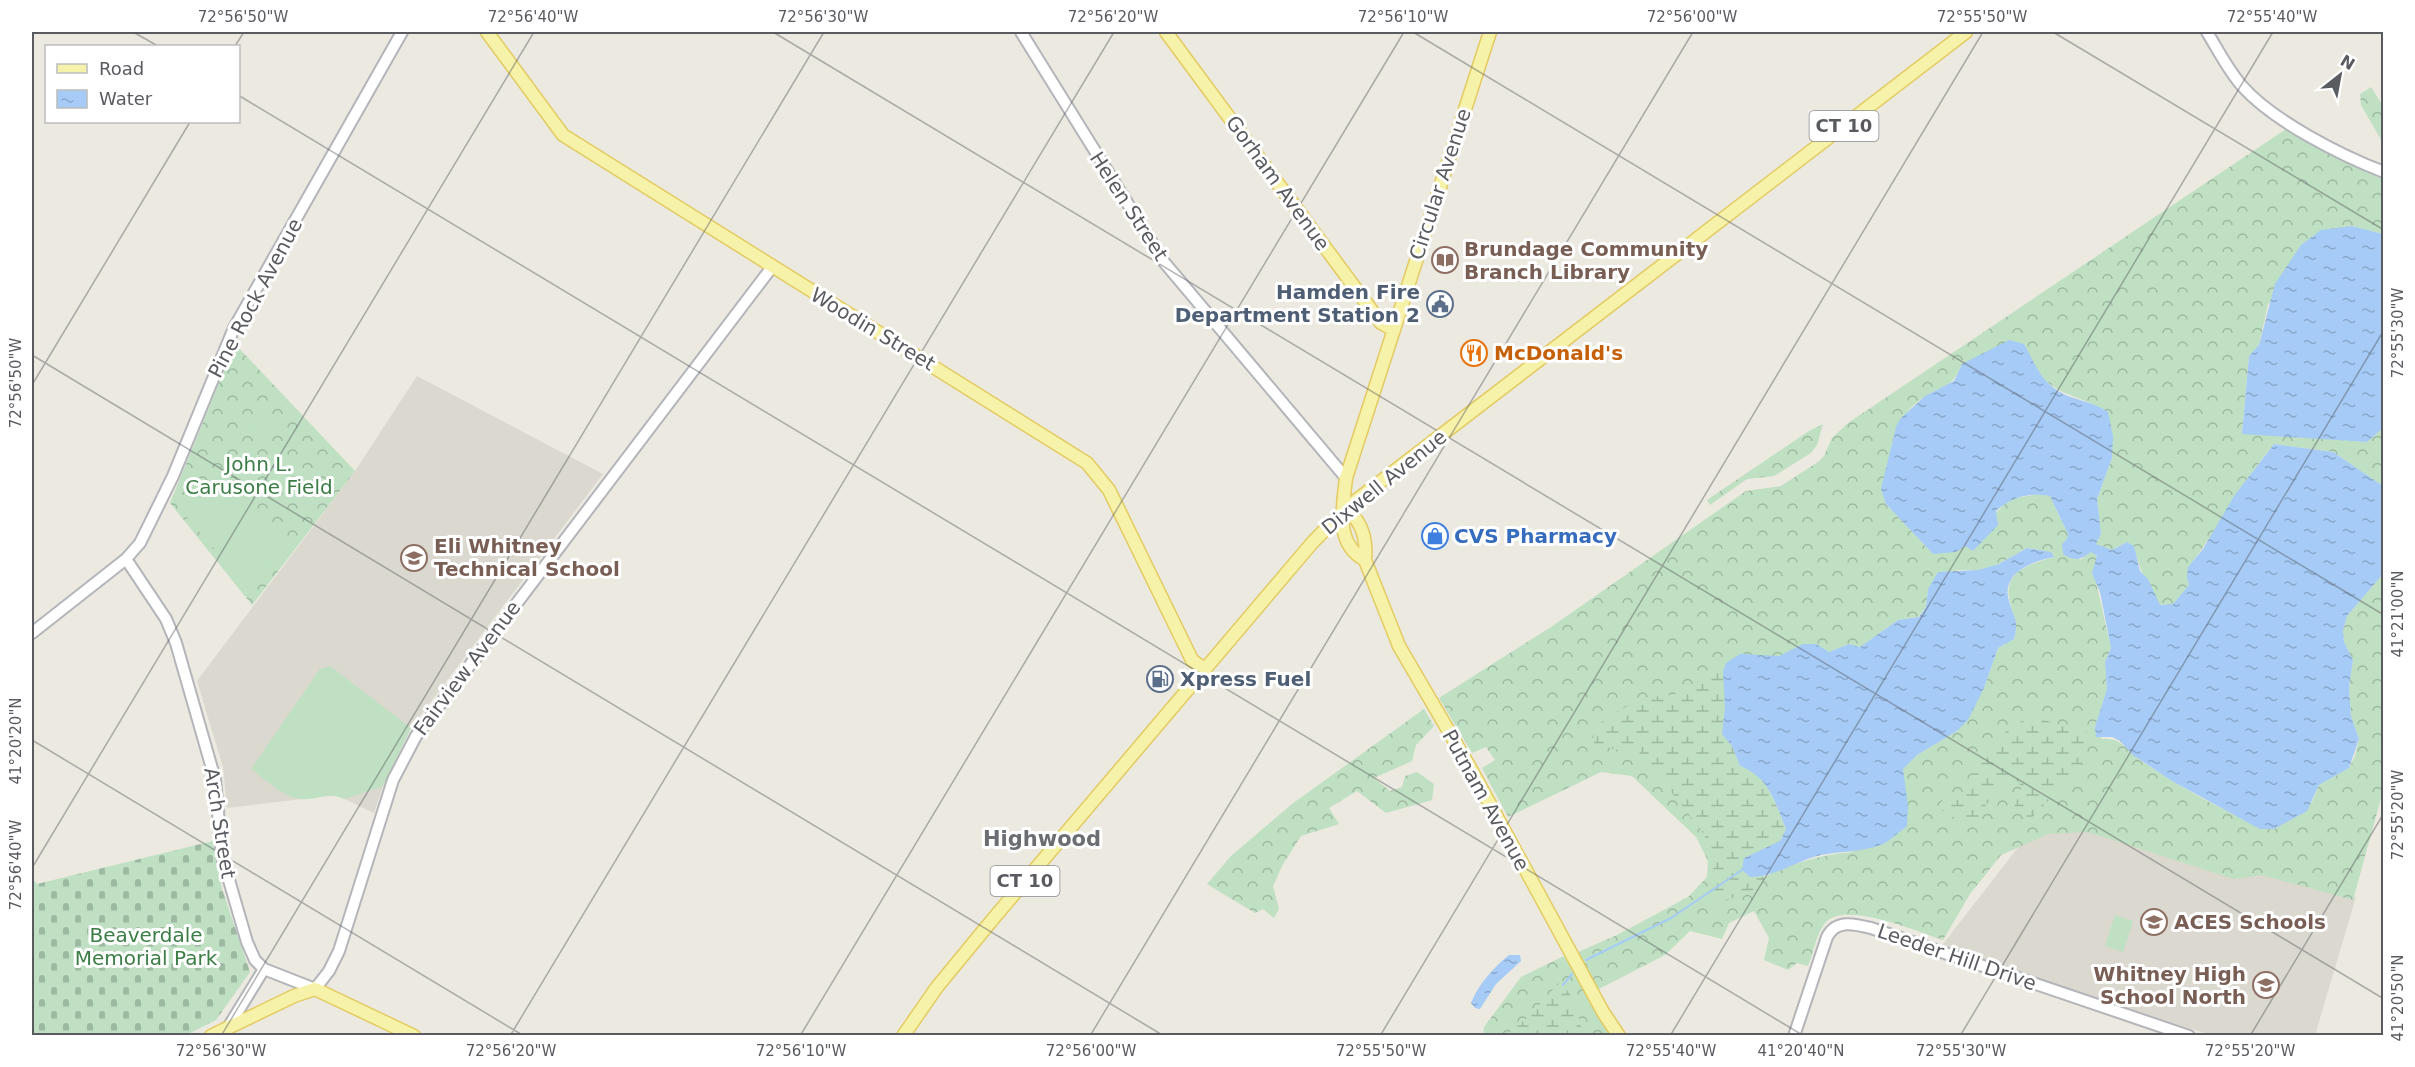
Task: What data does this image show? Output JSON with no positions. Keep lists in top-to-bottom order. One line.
{"streets":{"main road":["CT 10","Gorham Avenue","Circular Avenue","Woodin Street","Dixwell Avenue","Putnam Avenue"],"street":["Helen Street","Pine Rock Avenue","Fairview Avenue","Arch Street","Leeder Hill Drive"]},"crossings":[["Gorham Avenue","Circular Avenue"],["Circular Avenue","Helen Street"],["Circular Avenue","Dixwell Avenue"],["Circular Avenue","Putnam Avenue"],["Pine Rock Avenue","Arch Street"],["Woodin Street","Dixwell Avenue"],["Woodin Street","Fairview Avenue"],["Dixwell Avenue","Putnam Avenue"]],"districts":["Highwood"],"parks":["John L. Carusone Field","Beaverdale Memorial Park"],"places":{"library":["Brundage Community Branch Library"],"public building":["Hamden Fire Department Station 2"],"restaurant":["McDonald's"],"shop":["CVS Pharmacy"],"school or university":["Eli Whitney Technical School","ACES Schools","Whitney High School North"],"fuel station":["Xpress Fuel"]},"legend":["Road","Water"],"north":"top right","coordinates":["72°56'50\"W","72°56'40\"W","72°56'30\"W","72°56'20\"W","72°56'10\"W","72°56'00\"W","72°55'50\"W","72°55'40\"W","72°55'30\"W","41°21'00\"N","41°20'20\"N","72°55'20\"W","41°20'50\"N","41°20'40\"N"]}
